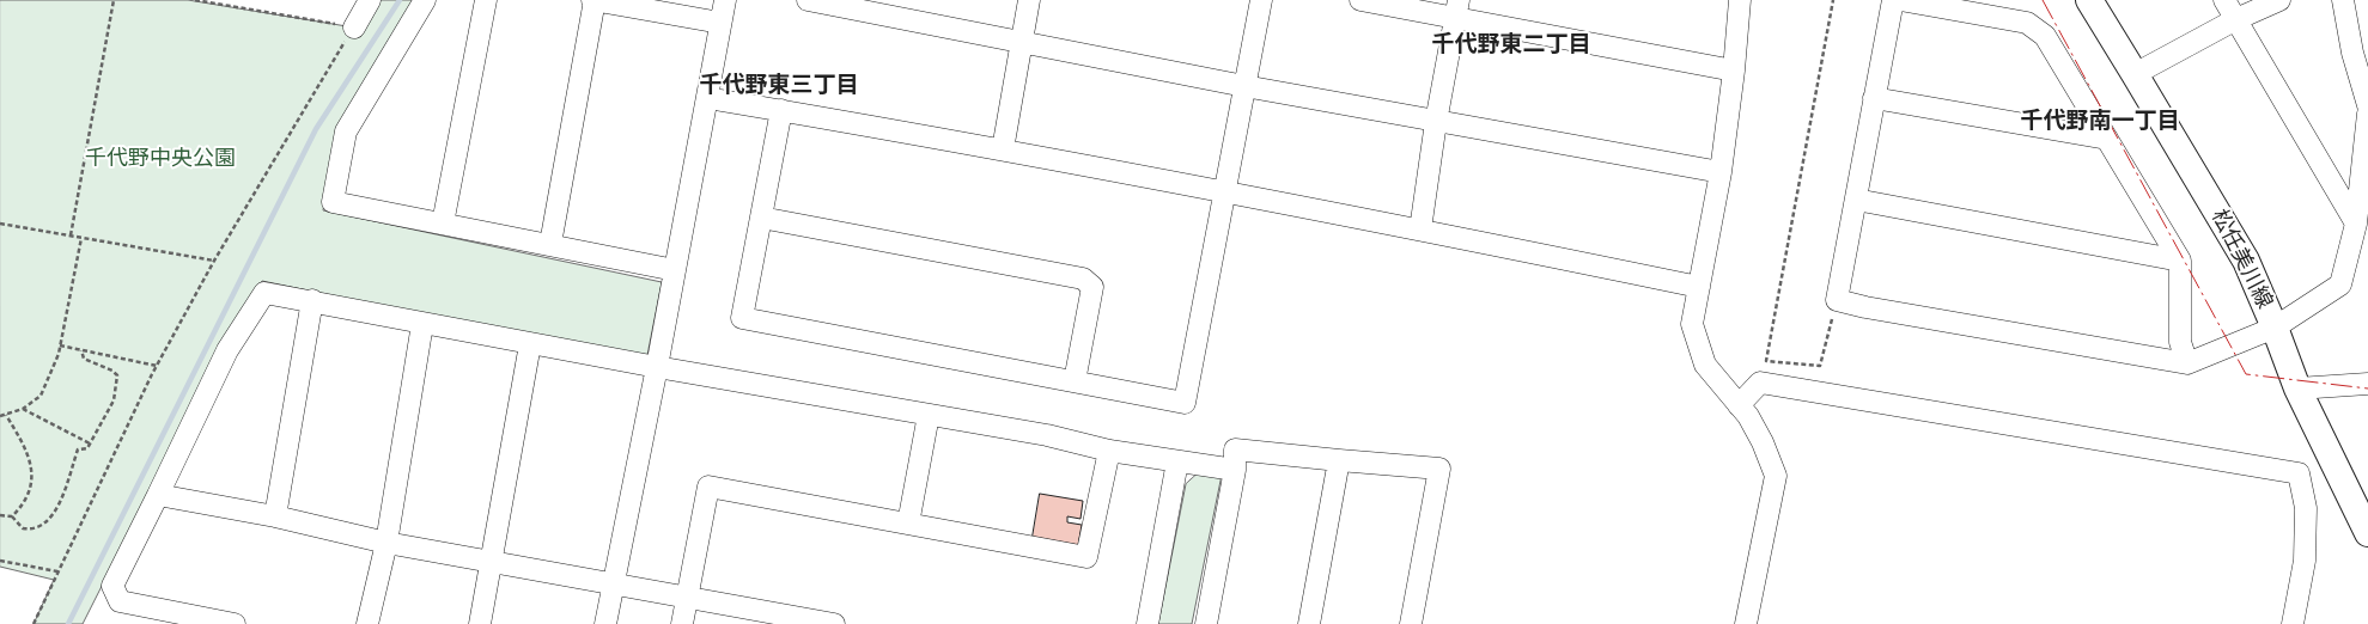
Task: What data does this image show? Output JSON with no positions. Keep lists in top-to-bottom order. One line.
{"streets":{"main road":["松任美川線"]},"districts":["千代野東二丁目","千代野東三丁目","千代野南一丁目"],"parks":["千代野中央公園"]}
